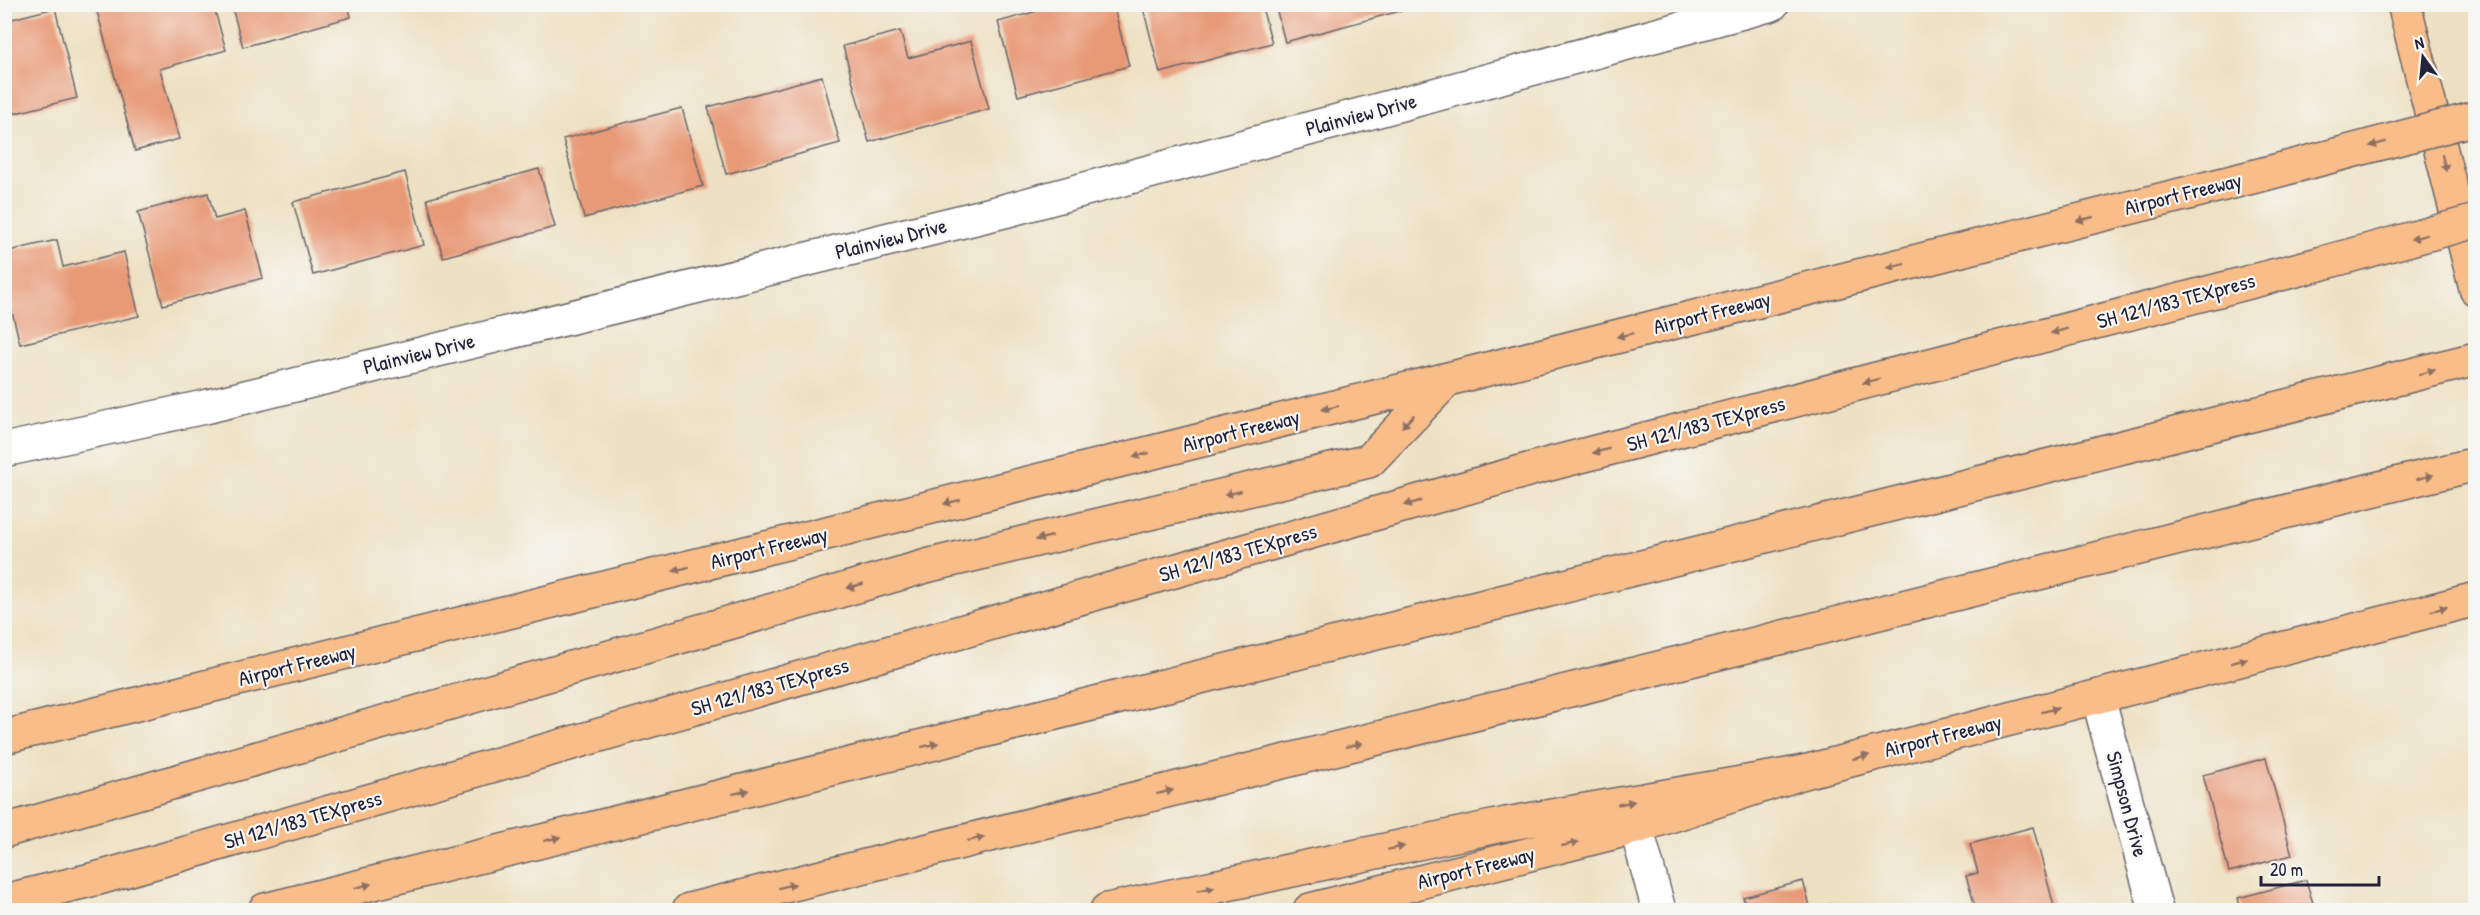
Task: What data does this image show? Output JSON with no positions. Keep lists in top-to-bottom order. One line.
{"streets":{"main road":["Airport Freeway","SH 121/183 TEXpress"],"street":["Plainview Drive","Simpson Drive"]},"crossings":[["Airport Freeway","Simpson Drive"]],"scale_bar":"20 m","north":"top"}
